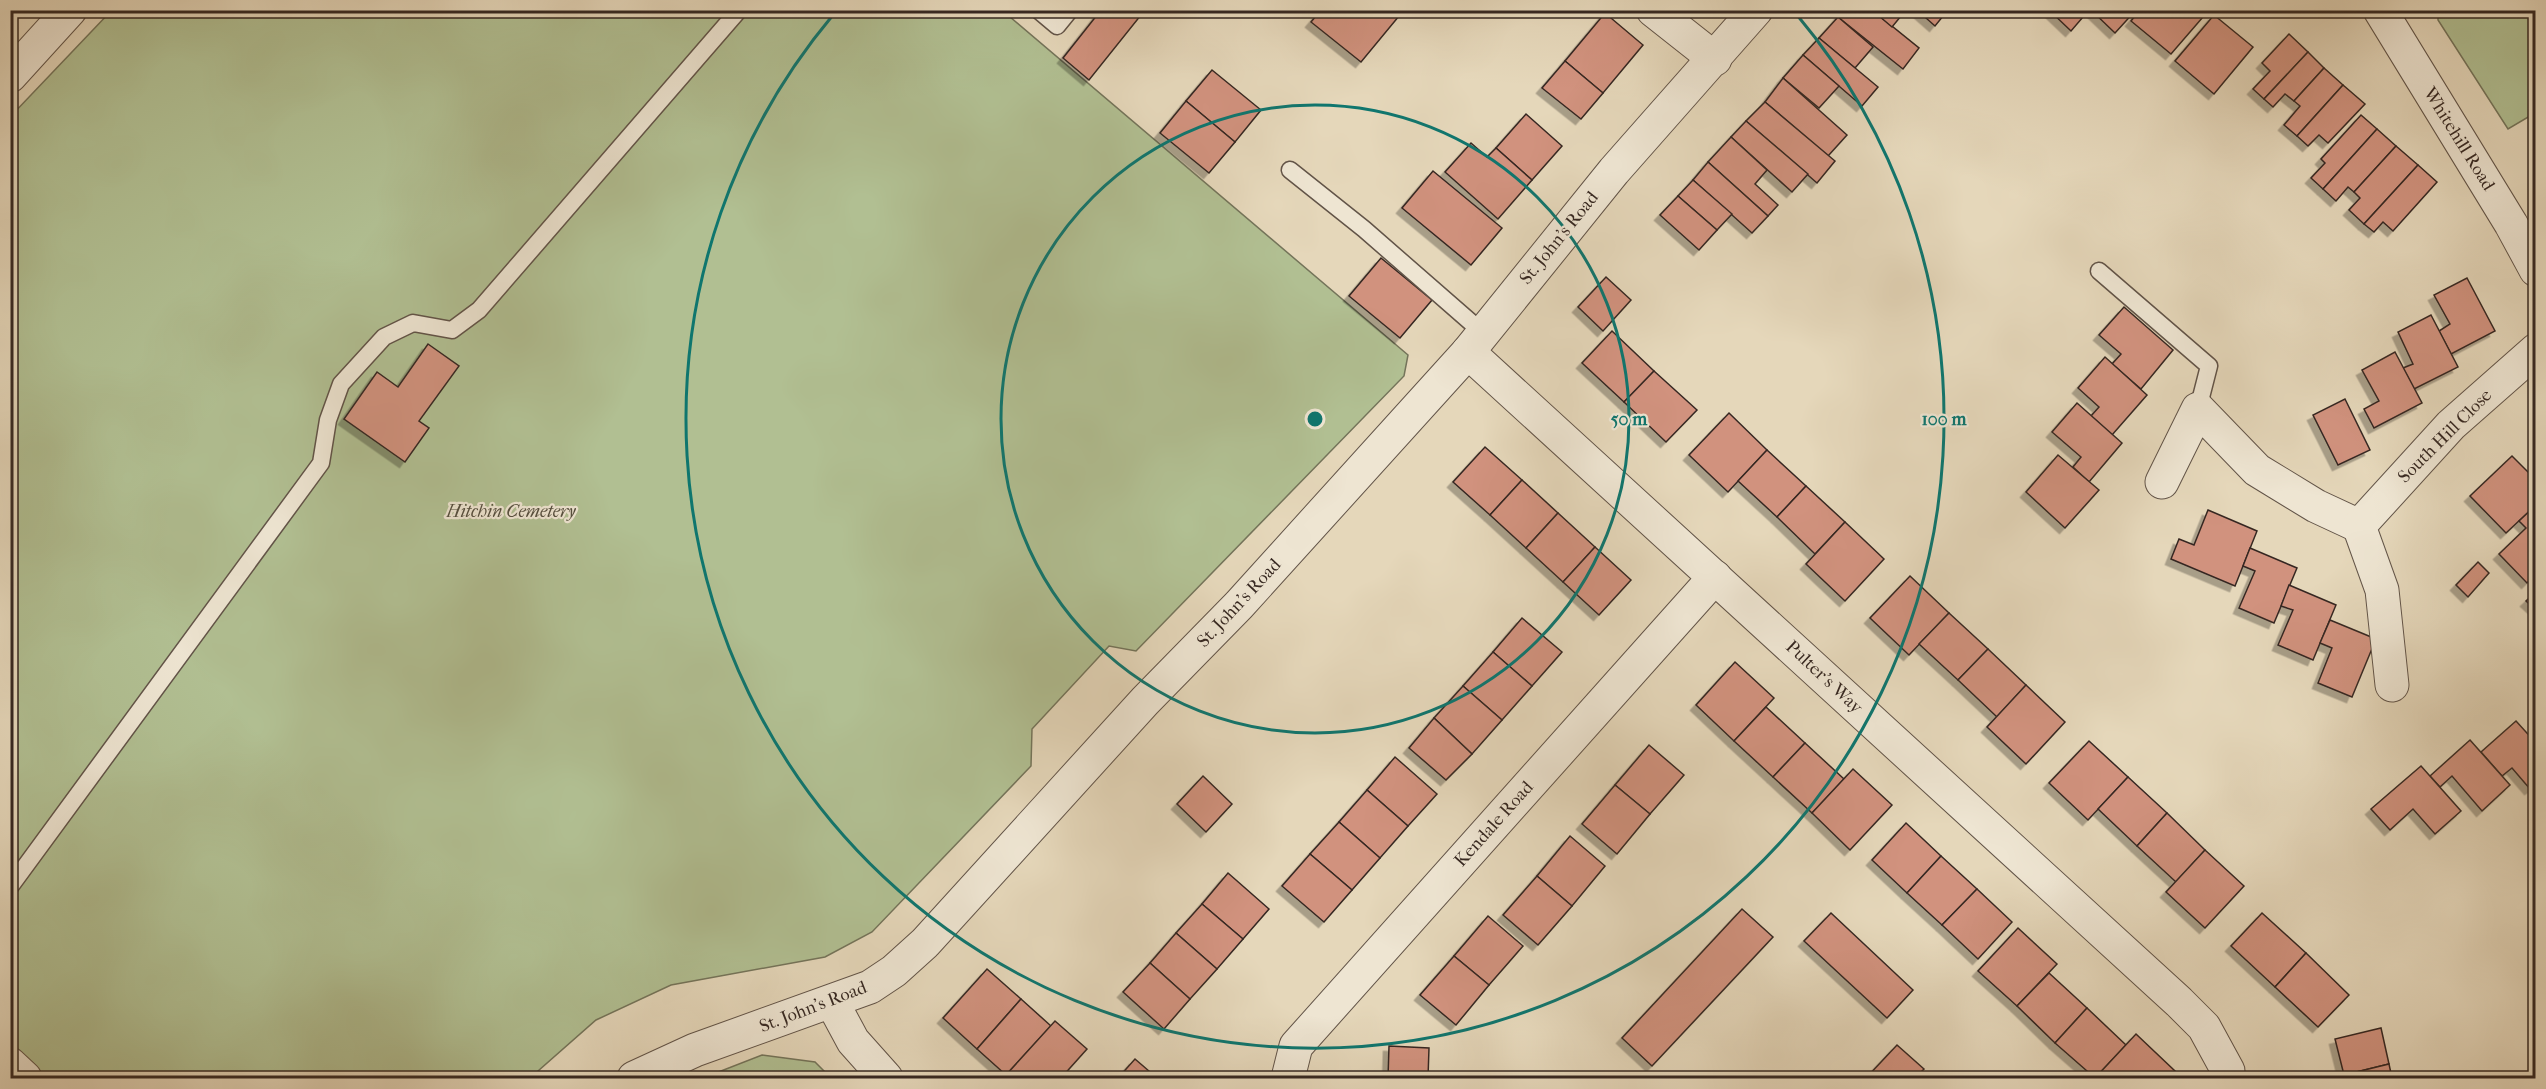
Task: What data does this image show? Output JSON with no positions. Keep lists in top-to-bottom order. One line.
{"streets":{"street":["Whitehill Road","St. John's Road","South Hill Close","Pulter's Way","Kendale Road"]},"crossings":[["St. John's Road","Pulter's Way"],["Pulter's Way","Kendale Road"]],"parks":["Hitchin Cemetery"],"rings":["50 m","100 m"]}
